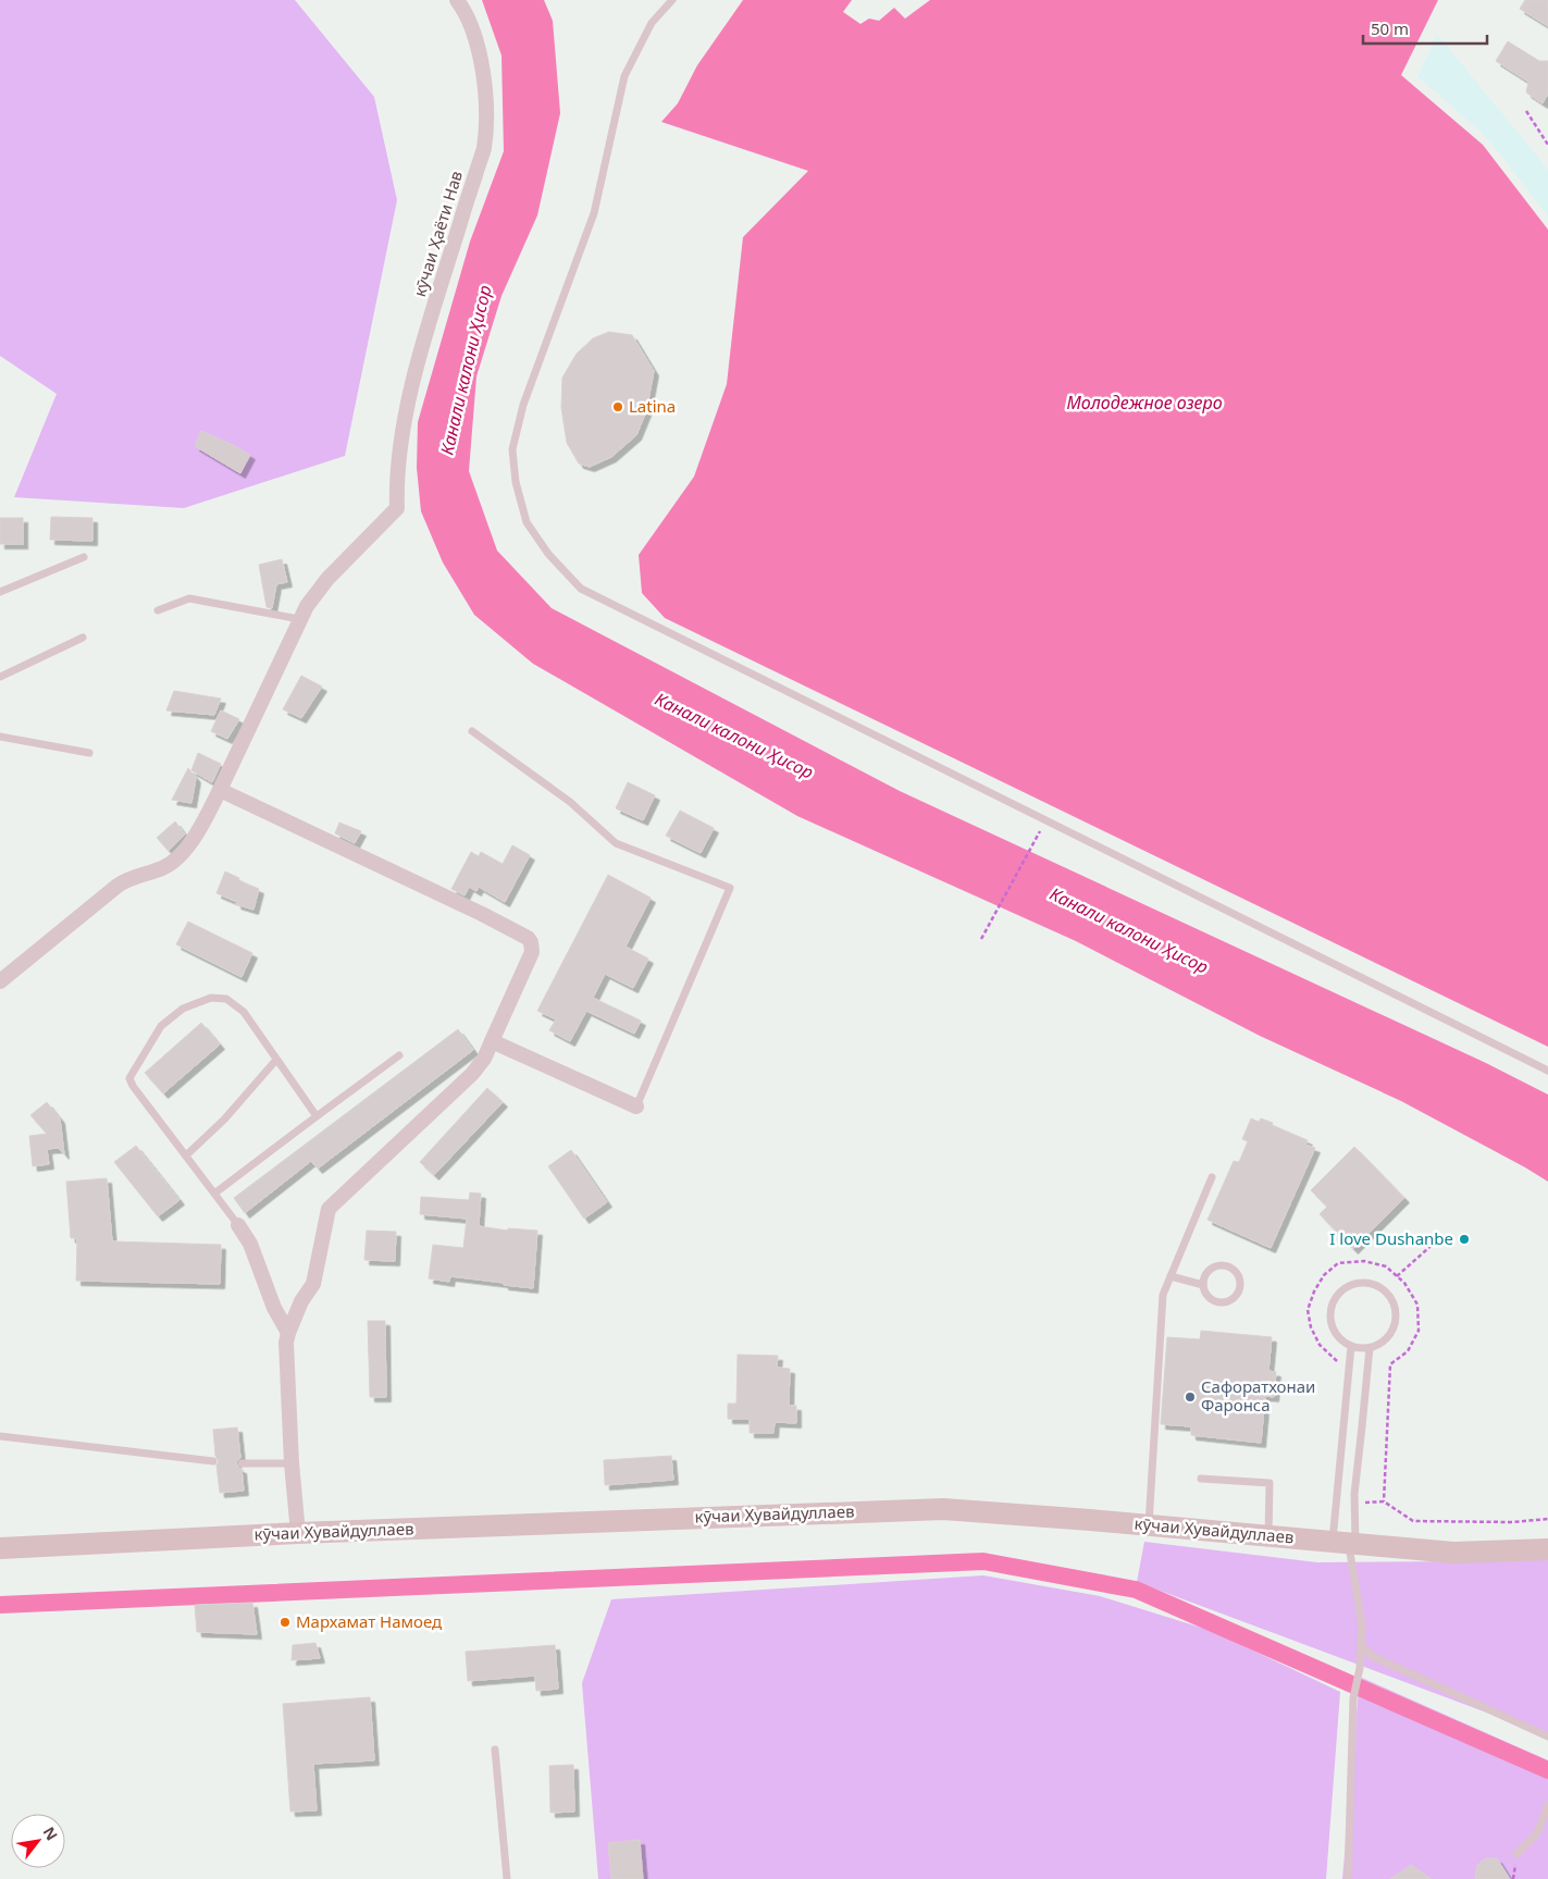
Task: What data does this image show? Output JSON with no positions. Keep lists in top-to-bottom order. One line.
{"streets":{"street":["кӯчаи Ҳаёти Нав","кӯчаи Хувайдуллаев"]},"water":["Канали калони Ҳисор","Молодежное озеро"],"places":["Latina","I love Dushanbe","Сафоратхонаи Фаронса","Мархамат Намоед"],"scale_bar":"50 m","north":"top right"}
